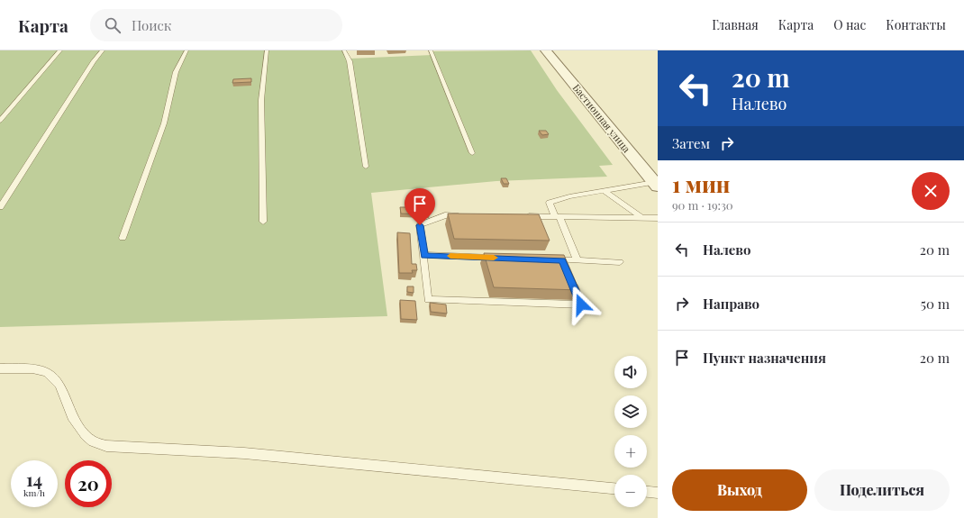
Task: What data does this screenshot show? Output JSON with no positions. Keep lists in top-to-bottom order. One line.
{"streets":{"street":["Бастионная улица"]},"page":{"header":"Карта","search":"Поиск","nav":["Главная","Карта","О нас","Контакты"],"turn":["20 m","Налево"],"then":"Затем","heading":["1 мин","90 m · 19:30"],"list":[{"name":"Налево","value":"20 m"},{"name":"Направо","value":"50 m"},{"name":"Пункт назначения","value":"20 m"}],"map_buttons":["+","−"],"speed":"14 km/h","limit":"20","buttons":["Выход","Поделиться"]}}
